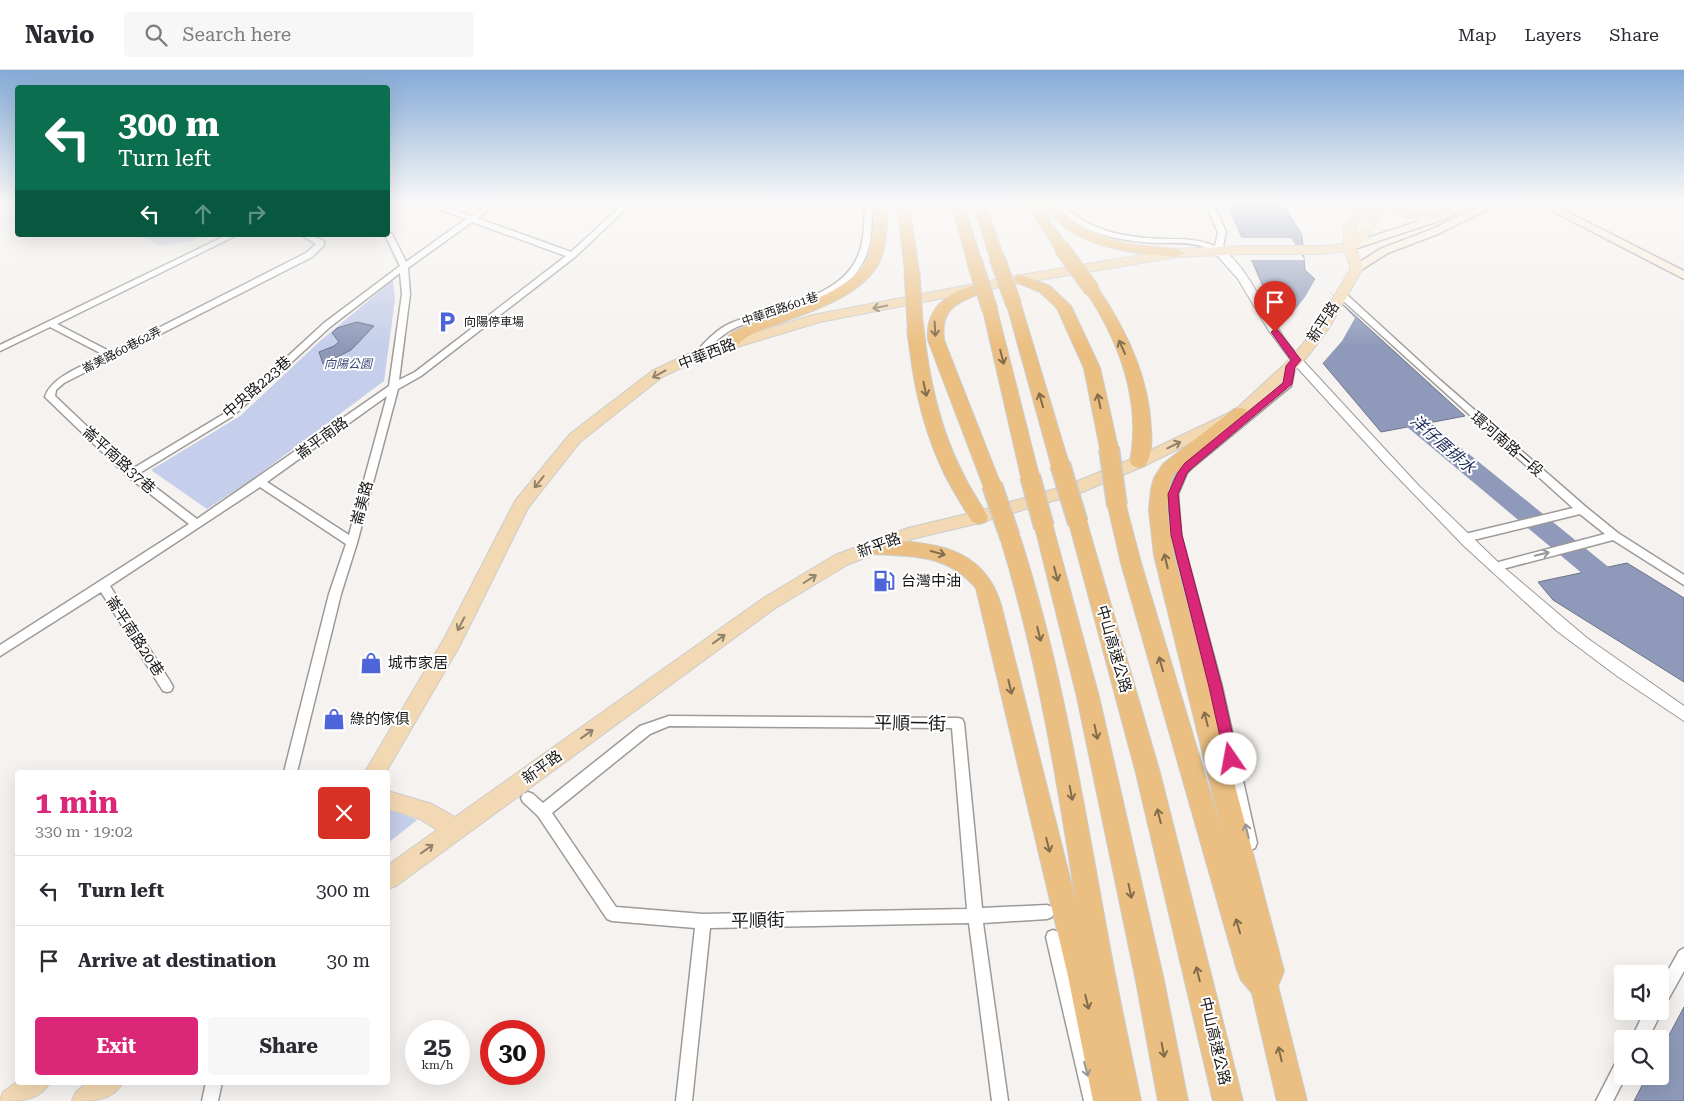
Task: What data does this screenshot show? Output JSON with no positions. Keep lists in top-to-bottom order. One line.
{"streets":{"highway":["中山高速公路"],"main road":["新平路","中華西路"],"street":["中華西路601巷","崙美路60巷62弄","中央路223巷","崙平南路","環河南路一段","崙平南路37巷","崙美路","崙平南路20巷","平順一街","平順街"]},"crossings":[["中華西路601巷","中華西路"],["新平路","環河南路一段"],["崙美路60巷62弄","崙平南路37巷"],["中央路223巷","崙平南路37巷"],["中央路223巷","崙美路"],["崙平南路","崙平南路37巷"],["崙平南路","崙美路"],["崙平南路","崙平南路20巷"],["平順一街","平順街"]],"one_way":["新平路","中華西路"],"water":["洋仔厝排水"],"parks":["向陽公園"],"places":{"parking":["向陽停車場"],"fuel station":["台灣中油"],"shop":["城市家居","綠的傢俱"]},"page":{"header":"Navio","search":"Search here","nav":["Map","Layers","Share"],"turn":["300 m","Turn left"],"heading":["1 min","330 m · 19:02"],"list":[{"name":"Turn left","value":"300 m"},{"name":"Arrive at destination","value":"30 m"}],"buttons":["Exit","Share"],"speed":"25 km/h","limit":"30"}}
